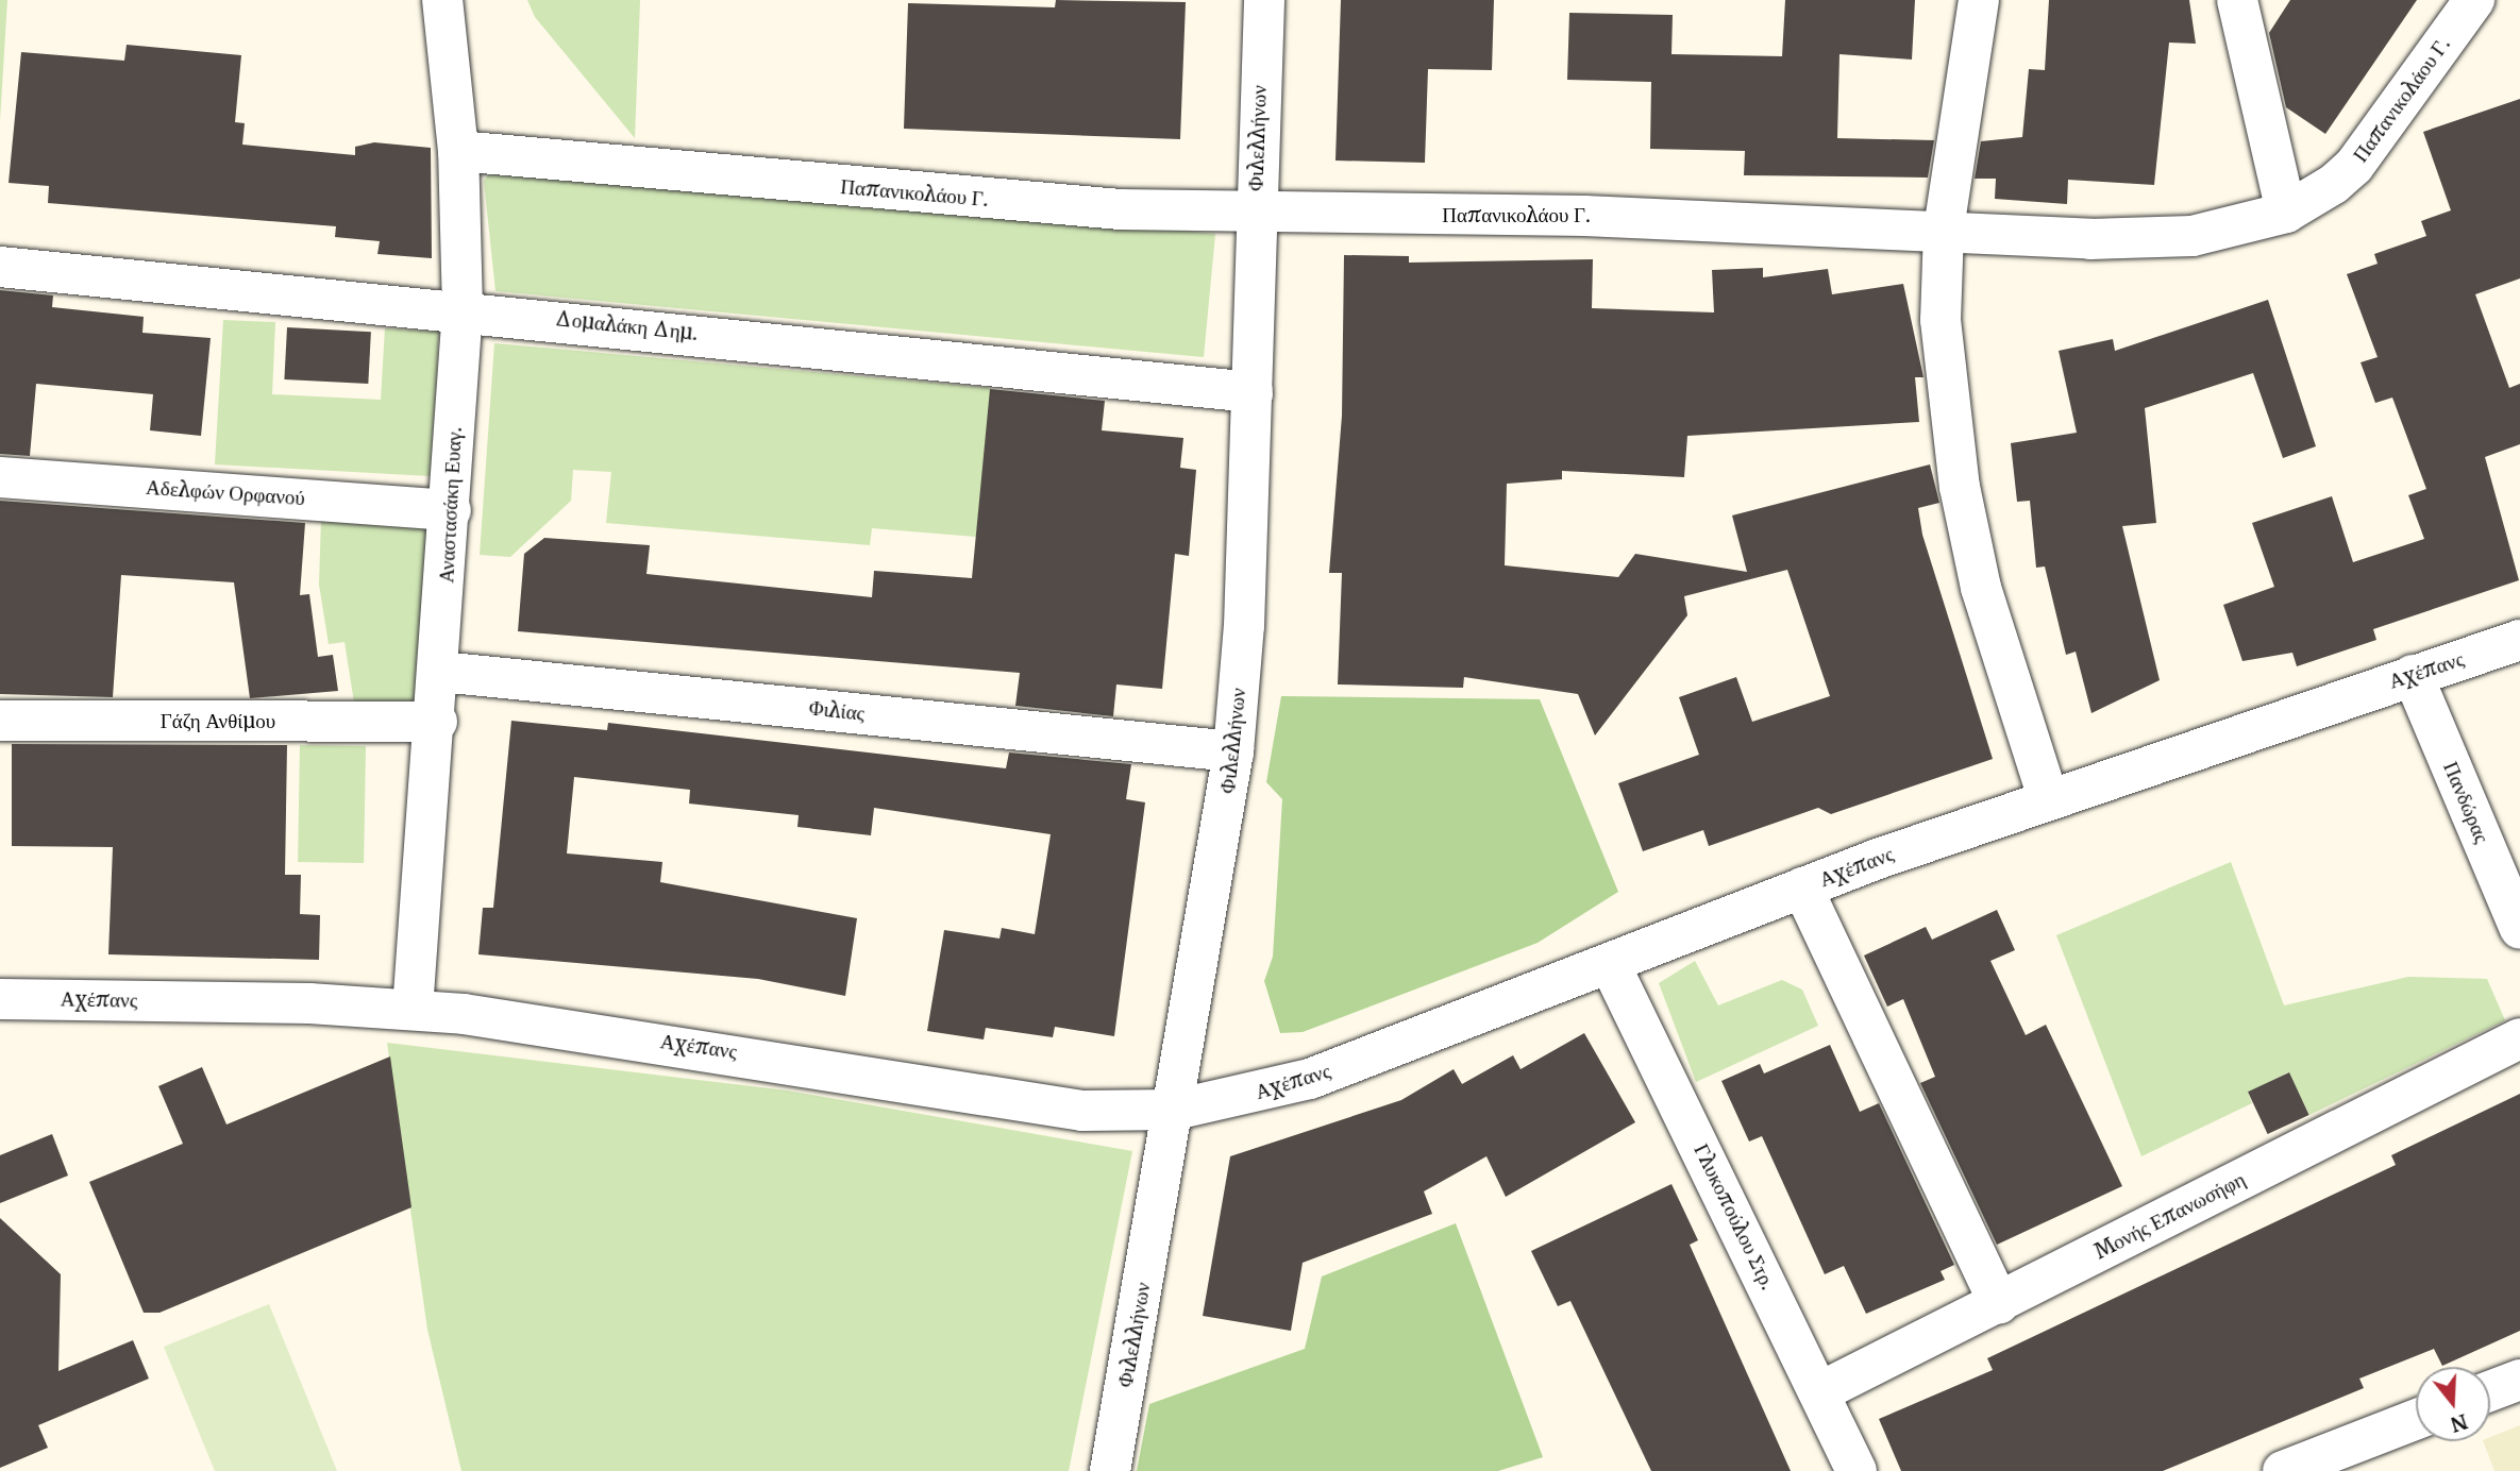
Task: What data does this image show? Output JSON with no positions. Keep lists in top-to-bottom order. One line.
{"streets":{"street":["Παπανικολάου Γ.","Φιλελλήνων","Δομαλάκη Δημ.","Αδελφών Ορφανού","Αναστασάκη Ευαγ.","Αχέπανς","Φιλίας","Γάζη Ανθίμου","Πανδώρας","Μονής Επανωσήφη","Γλυκοπούλου Στρ."]},"crossings":[["Παπανικολάου Γ.","Φιλελλήνων"],["Παπανικολάου Γ.","Αναστασάκη Ευαγ."],["Φιλελλήνων","Δομαλάκη Δημ."],["Φιλελλήνων","Αχέπανς"],["Φιλελλήνων","Φιλίας"],["Δομαλάκη Δημ.","Αναστασάκη Ευαγ."],["Αδελφών Ορφανού","Αναστασάκη Ευαγ."],["Αναστασάκη Ευαγ.","Αχέπανς"],["Αναστασάκη Ευαγ.","Φιλίας"],["Αναστασάκη Ευαγ.","Γάζη Ανθίμου"],["Αχέπανς","Πανδώρας"],["Αχέπανς","Γλυκοπούλου Στρ."],["Μονής Επανωσήφη","Γλυκοπούλου Στρ."]],"north":"bottom"}
